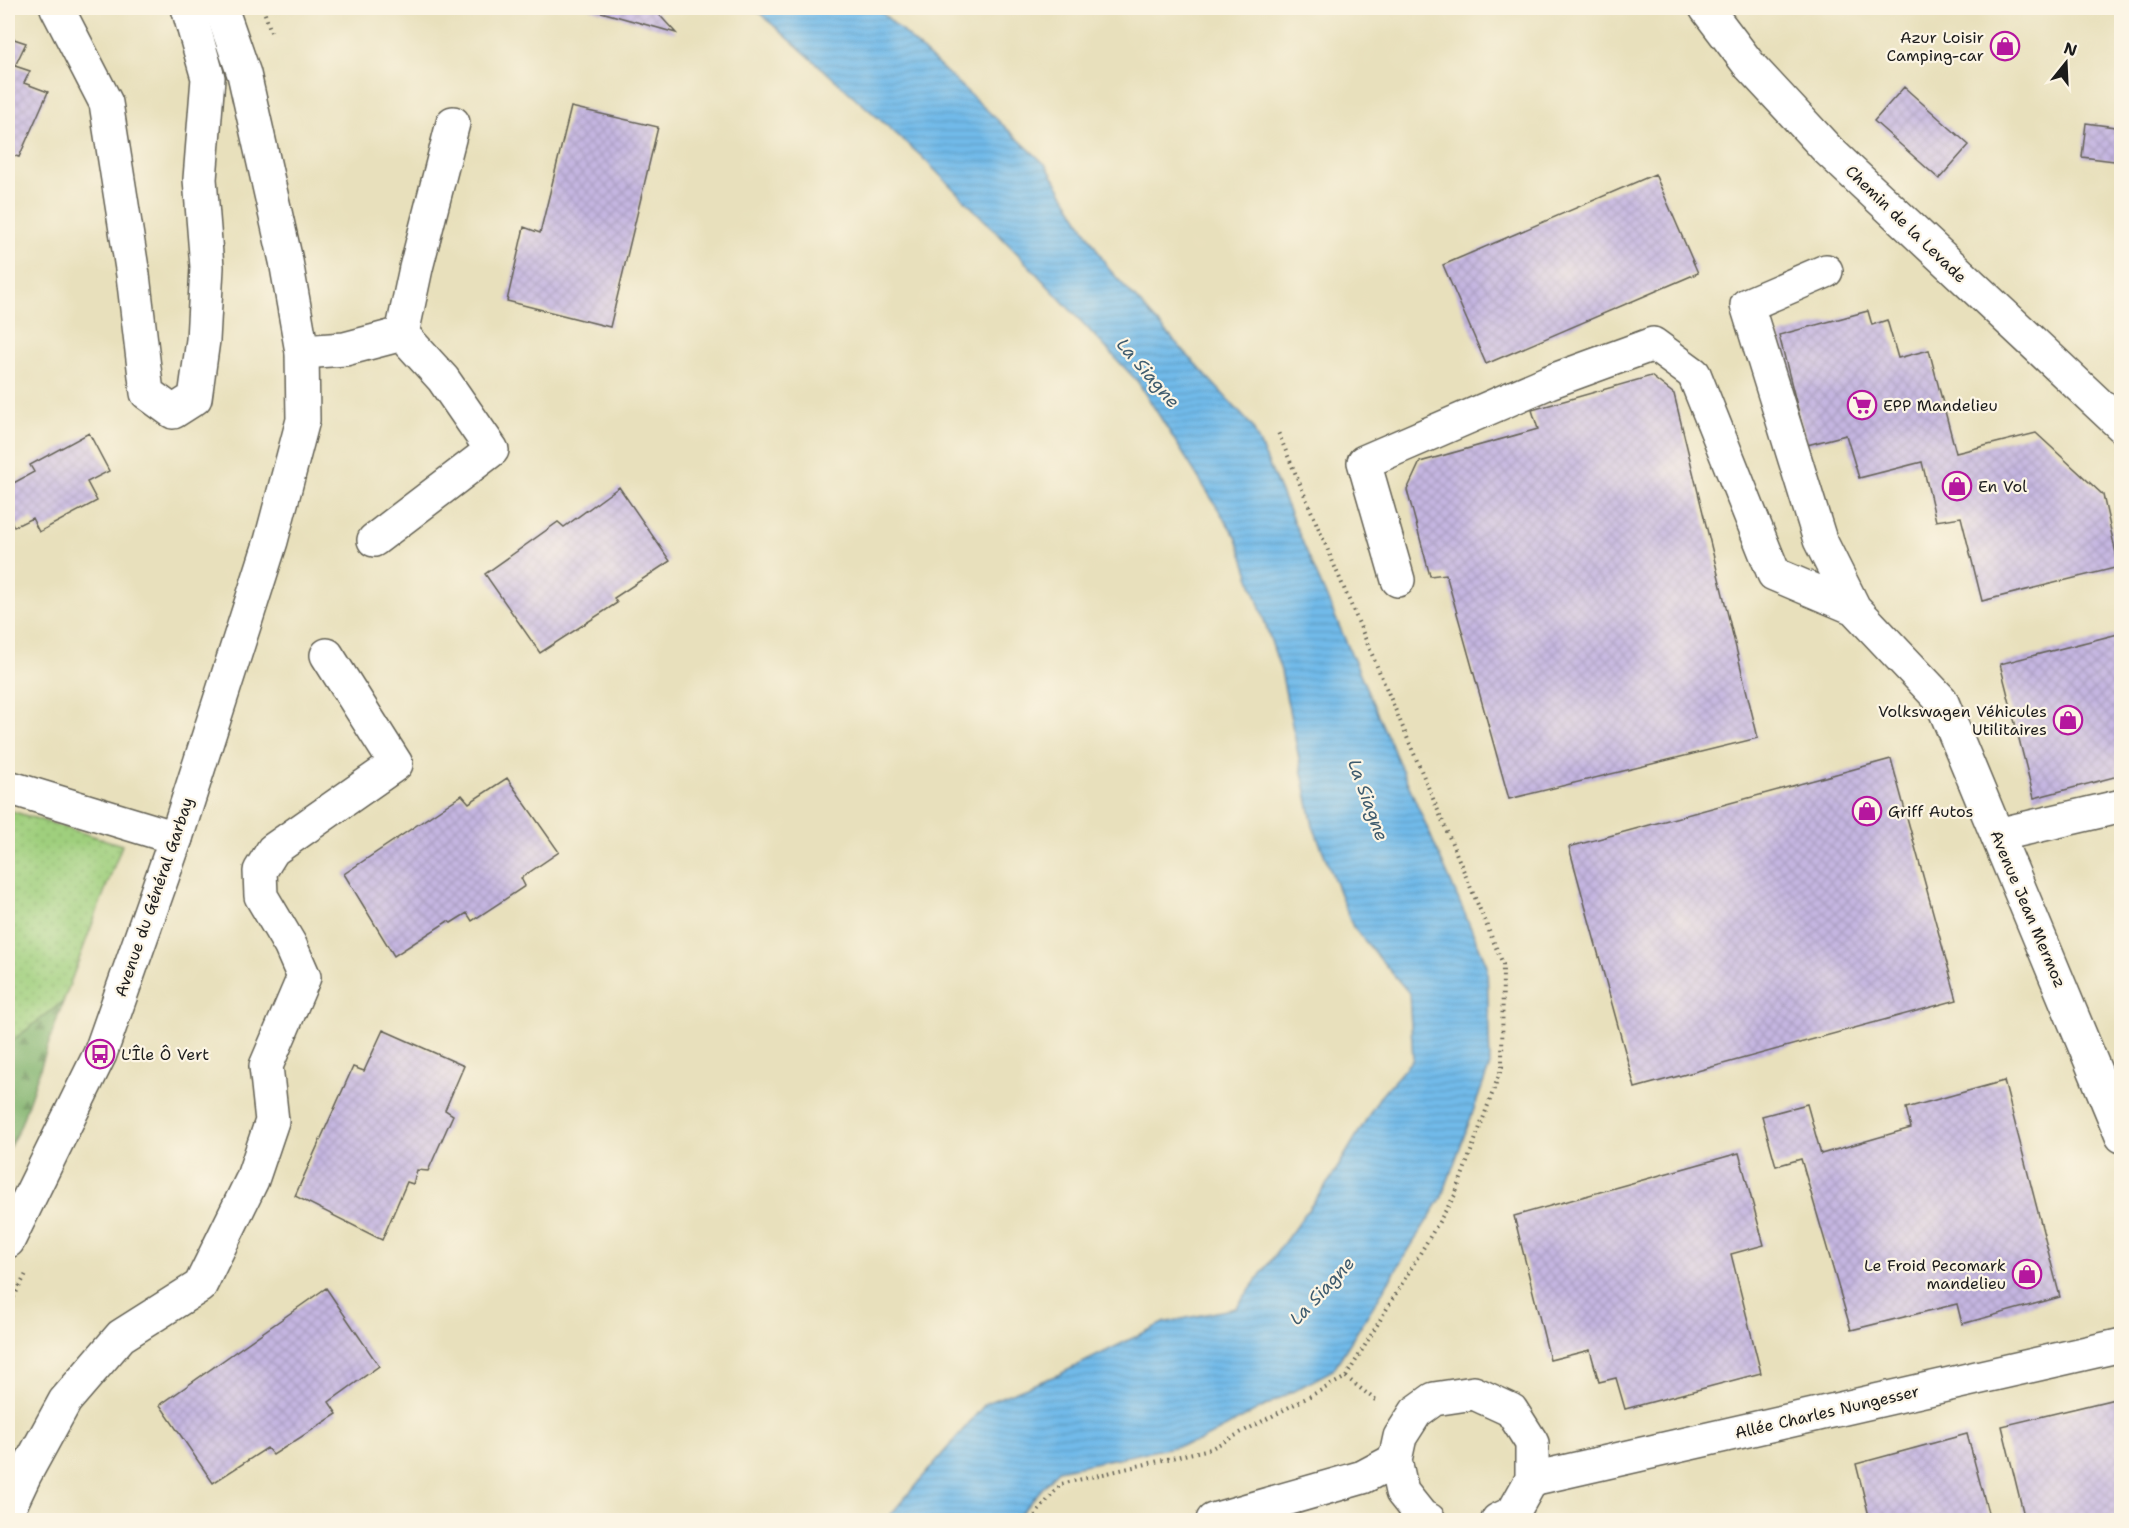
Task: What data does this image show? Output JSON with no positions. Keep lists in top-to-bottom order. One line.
{"streets":{"main road":["Chemin de la Levade","Avenue du Général Garbay","Avenue Jean Mermoz","Allée Charles Nungesser"]},"water":["La Siagne"],"places":{"shop":["Azur Loisir Camping-car","En Vol","Volkswagen Véhicules Utilitaires","Griff Autos","Le Froid Pecomark mandelieu"],"supermarket":["EPP Mandelieu"],"bus stop":["L'Île Ô Vert"]},"north":"top"}
